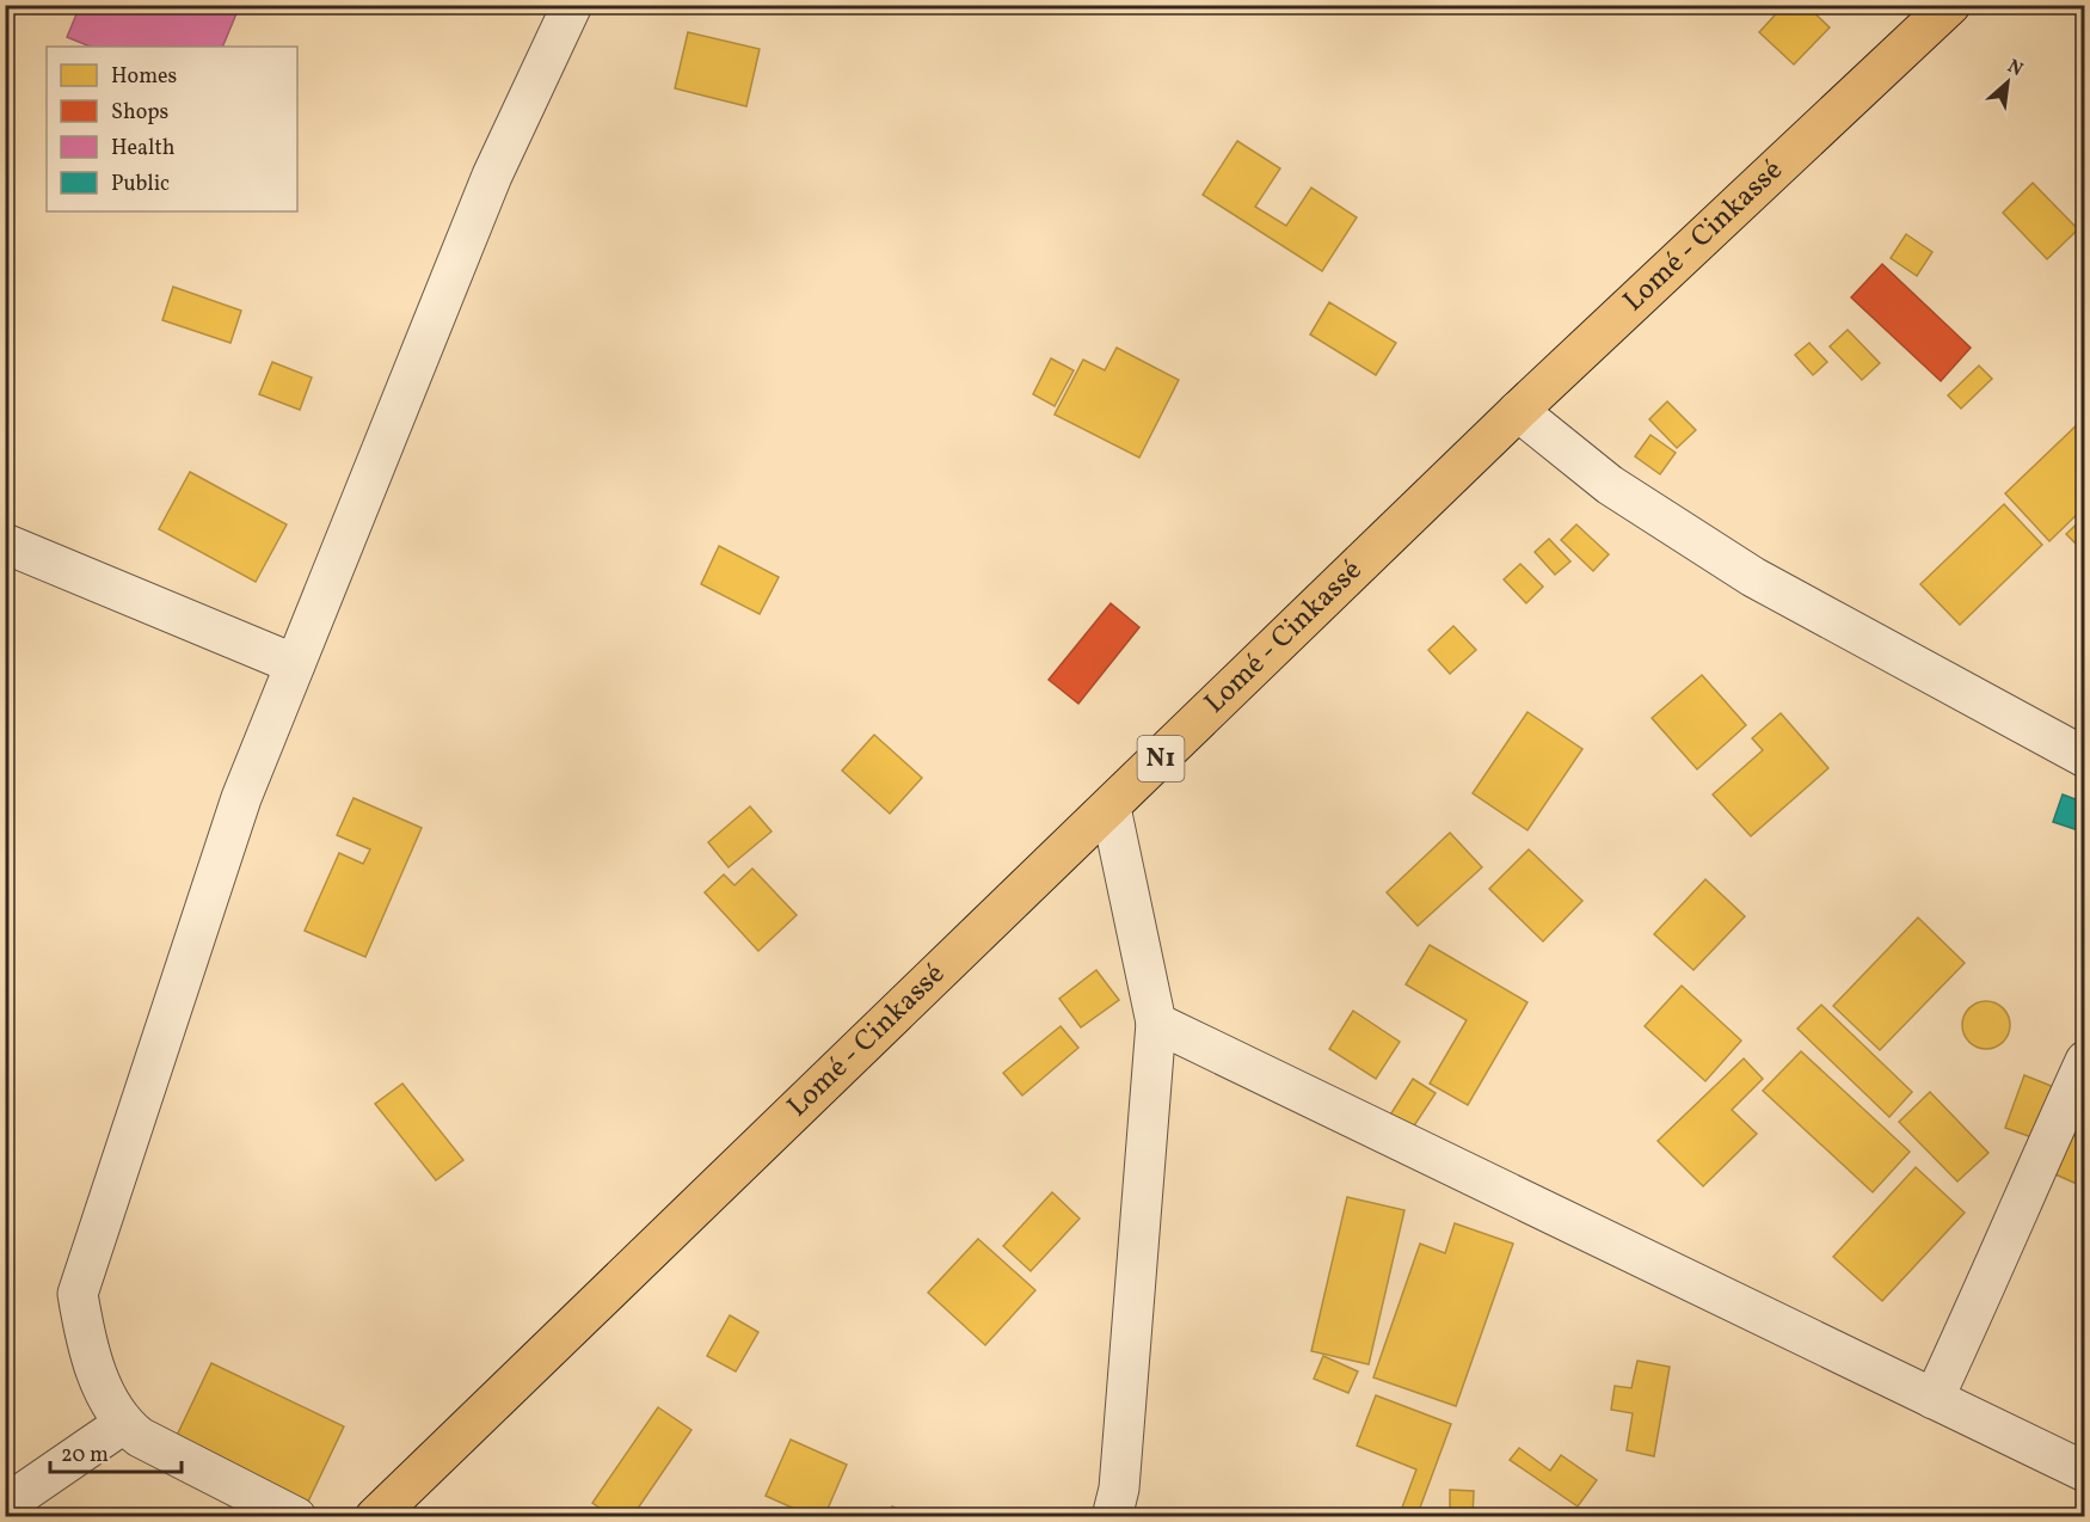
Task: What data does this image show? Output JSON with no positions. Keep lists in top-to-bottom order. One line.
{"streets":{"highway":["Lomé - Cinkassé","N1"]},"legend":["Homes","Shops","Health","Public"],"scale_bar":"20 m","north":"top right"}
